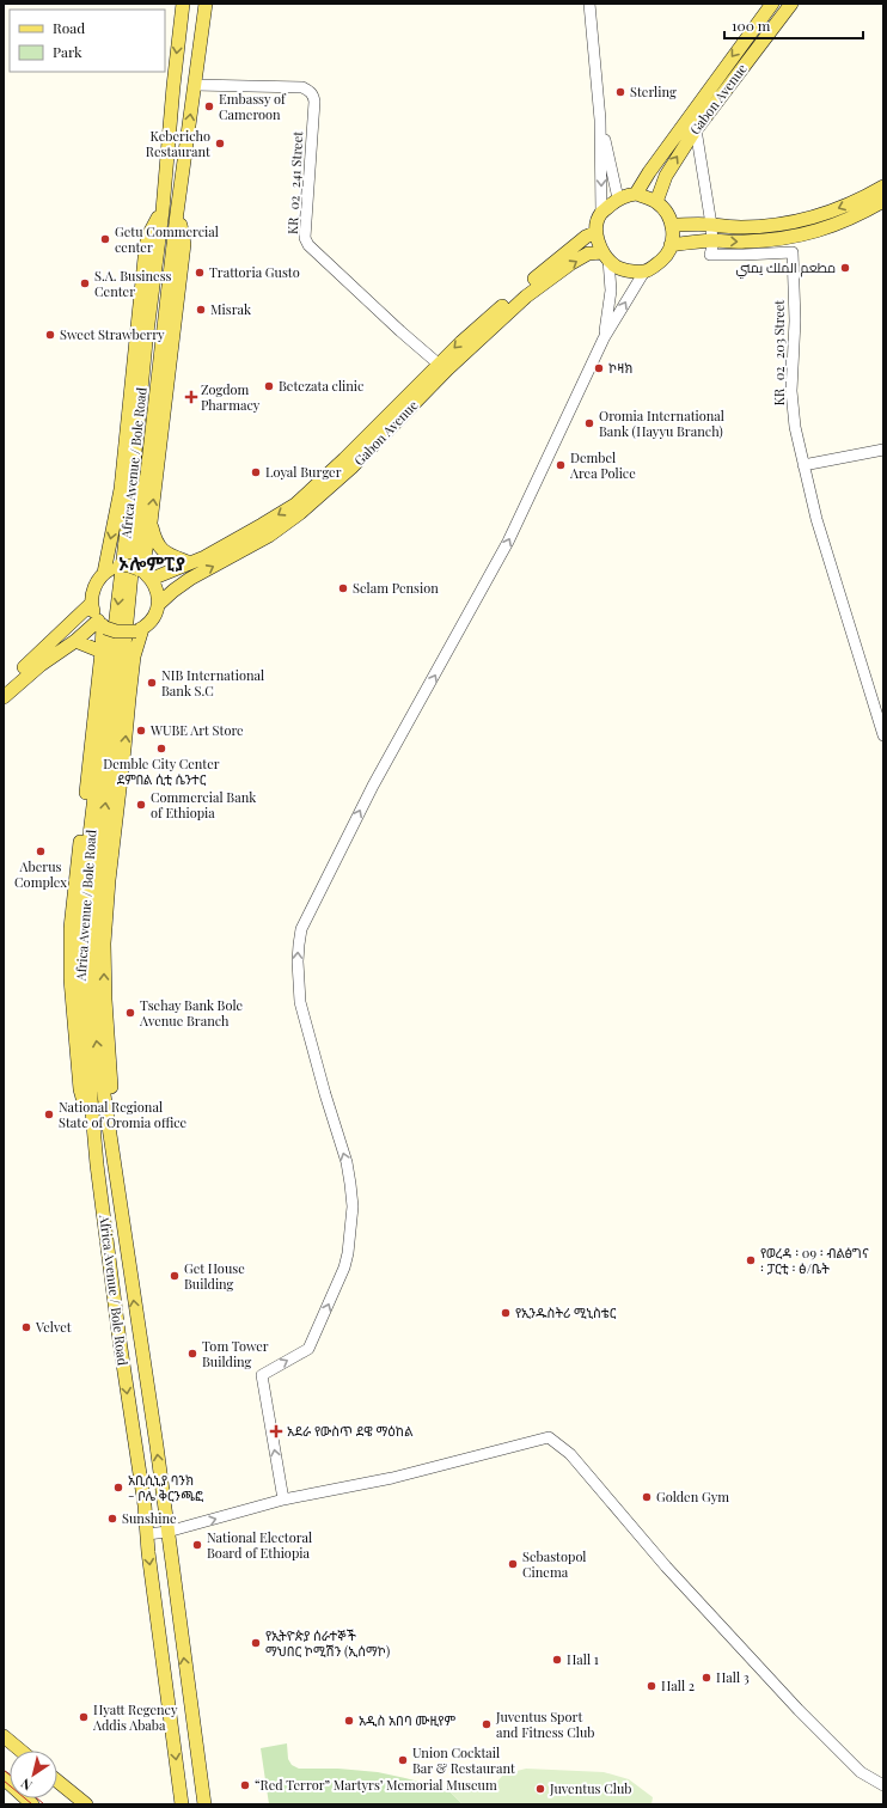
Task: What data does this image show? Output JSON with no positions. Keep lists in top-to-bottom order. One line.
{"streets":{"main road":["Gabon Avenue","Africa Avenue / Bole Road"],"street":["KR_02_241 Street","KR_02_203 Street"]},"crossings":[["Gabon Avenue","KR_02_241 Street"],["Gabon Avenue","KR_02_203 Street"],["KR_02_241 Street","Africa Avenue / Bole Road"]],"districts":["ኦሎምፒያ"],"places":{"other":["Sterling","Embassy of Cameroon","Kebericho Restaurant","Getu Commercial center","مطعم الملك يمني","Trattoria Gusto","S.A. Business Center","Misrak","Sweet Strawberry","ኮዛክ","Betezata clinic","Oromia International Bank (Hayyu Branch)","Dembel Area Police","Loyal Burger","Selam Pension","NIB International Bank S.C","WUBE Art Store","Demble City Center ደምበል ሲቲ ሴንተር","Commercial Bank of Ethiopia","Aberus Complex","Tsehay Bank Bole Avenue Branch","National Regional State of Oromia office","የወረዳ ፡ 09 ፡ ብልፅግና ፡ ፓርቲ ፡ ፅ/ቤት","Get House Building","የኢንዱስትሪ ሚኒስቴር","Velvet","Tom Tower Building","አቢሲኒያ ባንክ - ቦሌ ቅርንጫፎ","Golden Gym","Sunshine","National Electoral Board of Ethiopia","Sebastopol Cinema","የኢትዮጵያ ሰራተኞች ማህበር ኮሚሽን (ኢሰማኮ)","Hall 1","Hall 3","Hall 2","Hyatt Regency Addis Ababa","አዲስ አበባ ሙዚየም","Juventus Sport and Fitness Club","Union Cocktail Bar & Restaurant","“Red Terror” Martyrs’ Memorial Museum","Juventus Club"],"health":["Zogdom Pharmacy","አደራ የውስጥ ደዌ ማዕከል"]},"legend":["Road","Park"],"scale_bar":"100 m","north":"bottom left"}
